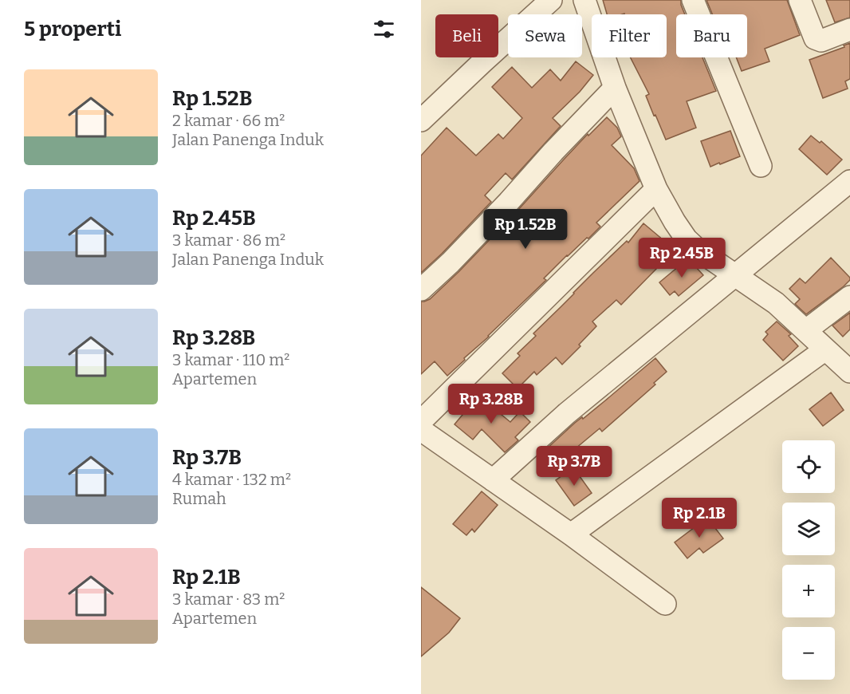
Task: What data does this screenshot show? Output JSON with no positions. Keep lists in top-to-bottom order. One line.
{"page":{"heading":"5 properti","chip":["Beli","Sewa","Filter","Baru"],"list":[{"name":"Rp 1.52B","note":"2 kamar · 66 m² · Jalan Panenga Induk"},{"name":"Rp 2.45B","note":"3 kamar · 86 m² · Jalan Panenga Induk"},{"name":"Rp 3.28B","note":"3 kamar · 110 m² · Apartemen"},{"name":"Rp 3.7B","note":"4 kamar · 132 m² · Rumah"},{"name":"Rp 2.1B","note":"3 kamar · 83 m² · Apartemen"}],"price":["Rp 1.52B","Rp 2.45B","Rp 3.28B","Rp 3.7B","Rp 2.1B"],"map_buttons":["+","−"]}}
